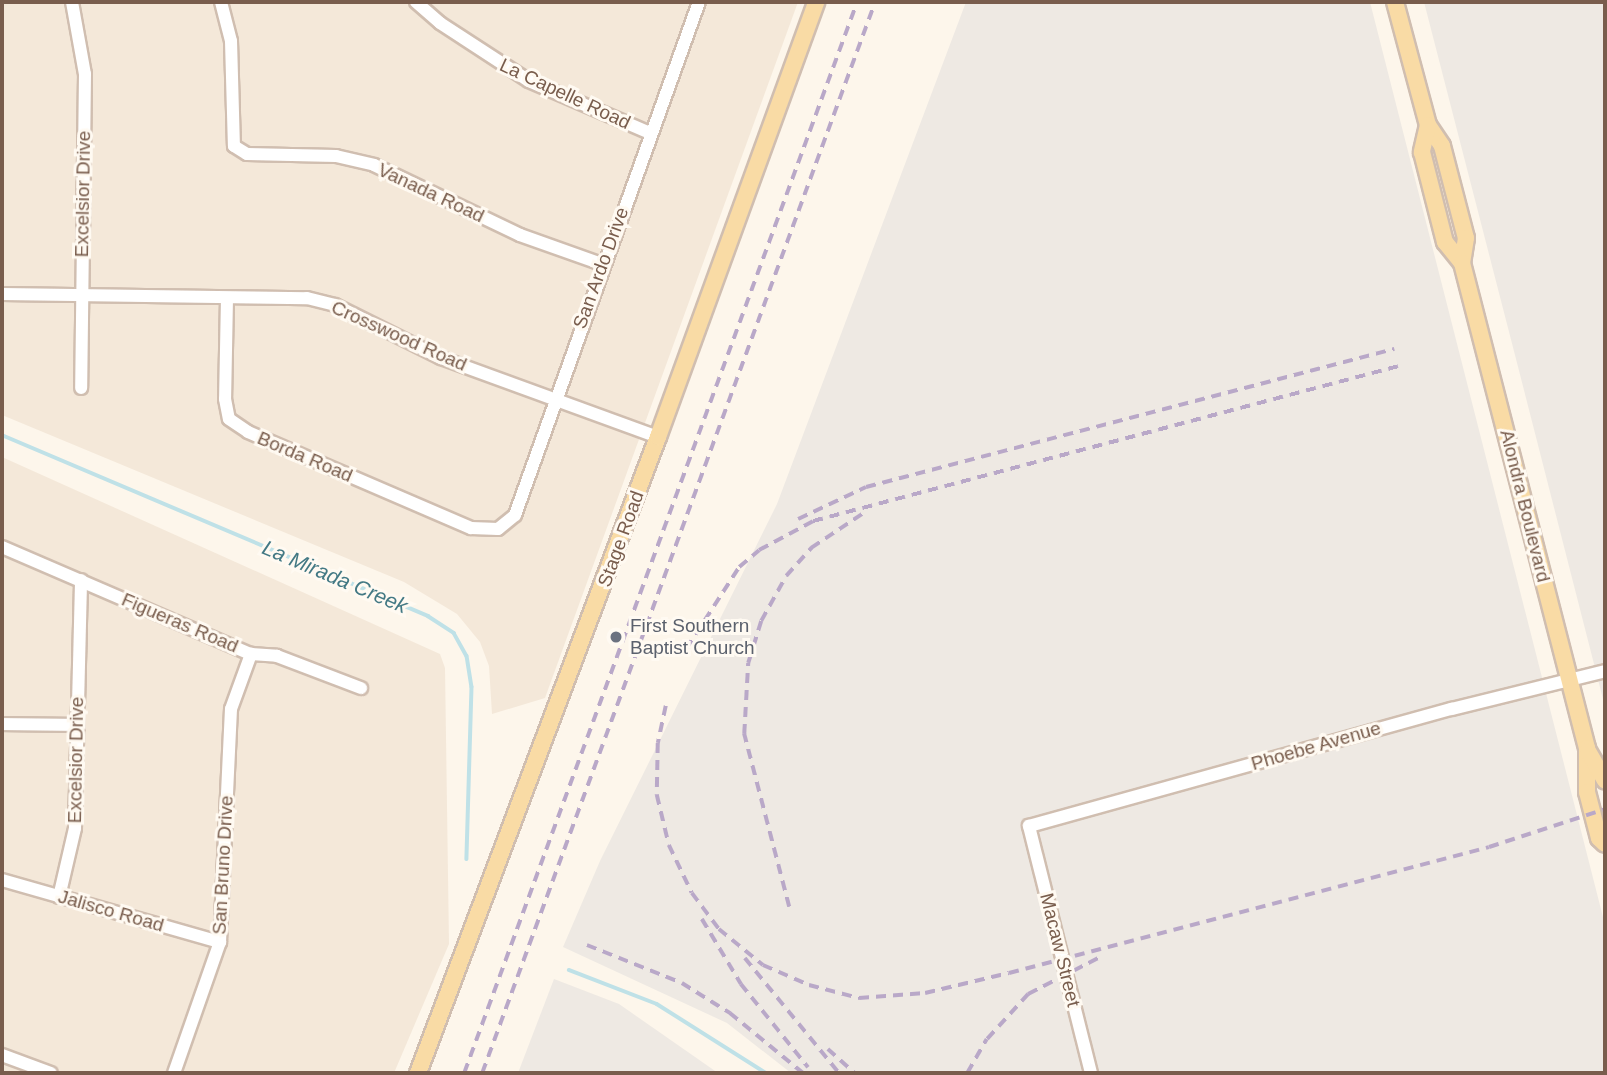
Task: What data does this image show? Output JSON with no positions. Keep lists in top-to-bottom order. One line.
{"streets":{"main road":["Alondra Boulevard","Stage Road"],"street":["La Capelle Road","Vanada Road","Excelsior Drive","San Ardo Drive","Crosswood Road","Borda Road","Figueras Road","Phoebe Avenue","San Bruno Drive","Jalisco Road","Macaw Street"]},"crossings":[["La Capelle Road","San Ardo Drive"],["Vanada Road","San Ardo Drive"],["Excelsior Drive","Crosswood Road"],["Excelsior Drive","Figueras Road"],["Excelsior Drive","Jalisco Road"],["San Ardo Drive","Crosswood Road"],["San Ardo Drive","Borda Road"],["Crosswood Road","Borda Road"],["Crosswood Road","Stage Road"],["Alondra Boulevard","Phoebe Avenue"],["Figueras Road","San Bruno Drive"],["Phoebe Avenue","Macaw Street"],["San Bruno Drive","Jalisco Road"]],"water":["La Mirada Creek"],"places":["First Southern Baptist Church"]}
